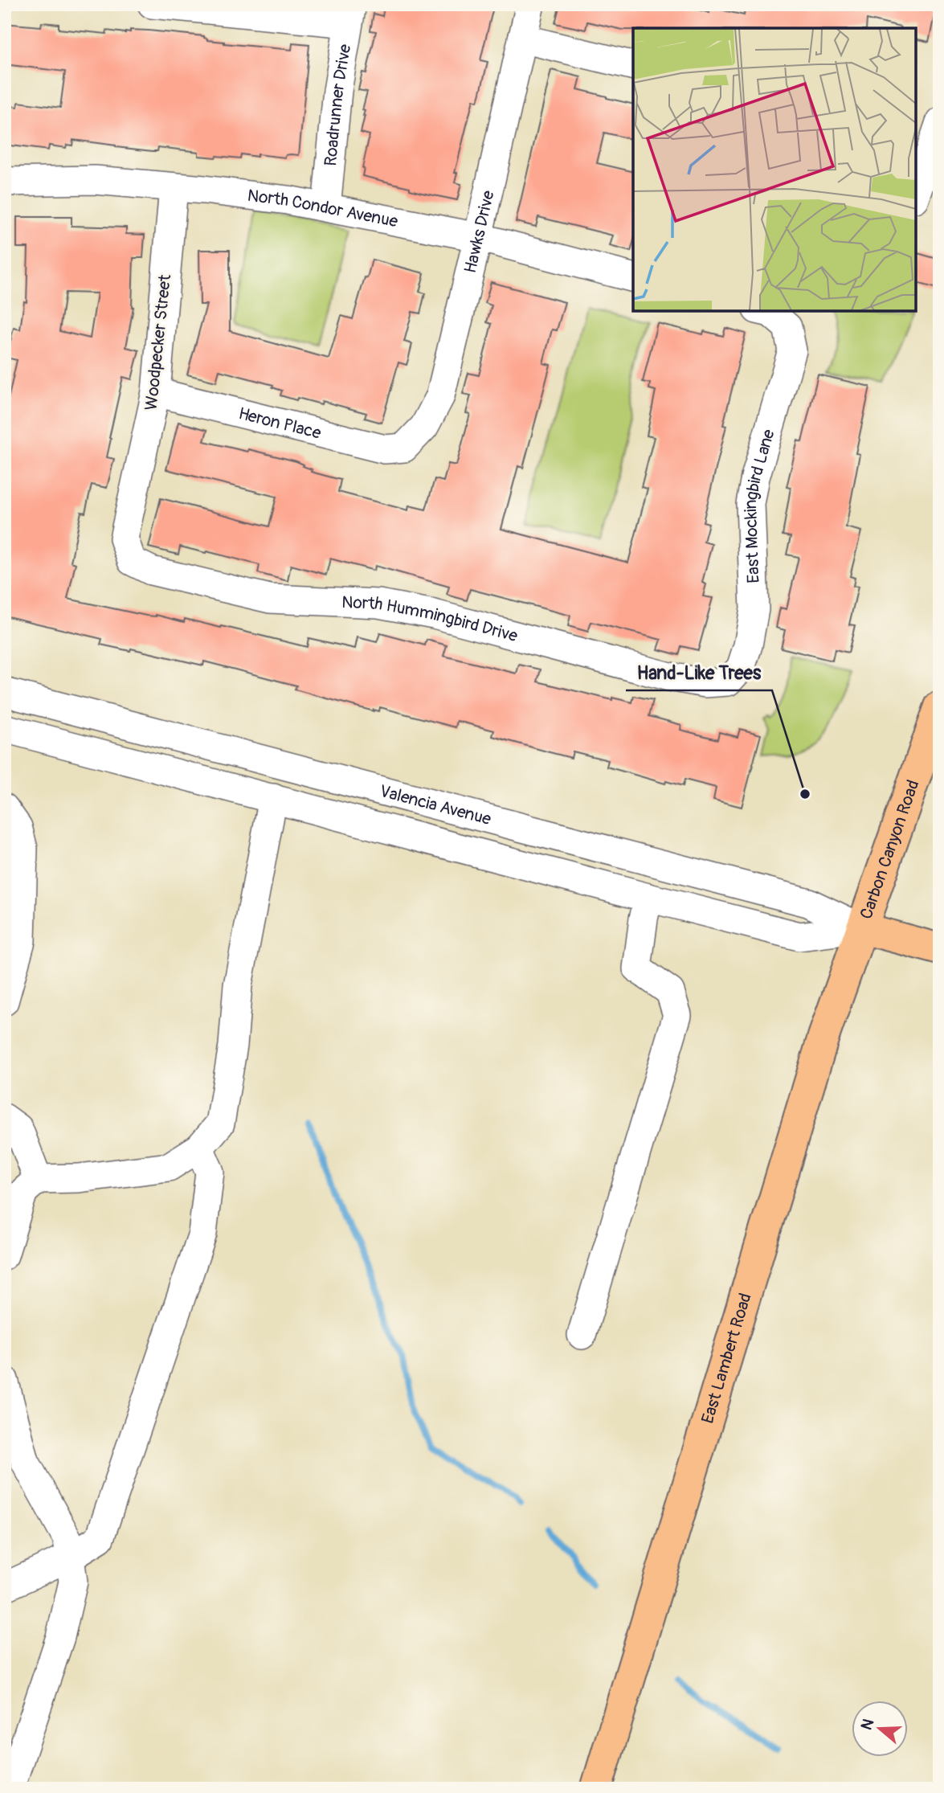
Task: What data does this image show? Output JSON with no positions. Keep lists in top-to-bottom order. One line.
{"streets":{"main road":["Valencia Avenue","Carbon Canyon Road","East Lambert Road"],"street":["Roadrunner Drive","North Condor Avenue","Hawks Drive","Woodpecker Street","Heron Place","East Mockingbird Lane","North Hummingbird Drive"]},"crossings":[["Roadrunner Drive","North Condor Avenue"],["North Condor Avenue","Hawks Drive"],["North Condor Avenue","Woodpecker Street"],["Hawks Drive","Heron Place"],["Woodpecker Street","Heron Place"],["Woodpecker Street","North Hummingbird Drive"],["East Mockingbird Lane","North Hummingbird Drive"],["Valencia Avenue","Carbon Canyon Road"],["Valencia Avenue","East Lambert Road"],["Carbon Canyon Road","East Lambert Road"]],"places":["Hand-Like Trees"],"north":"left"}
